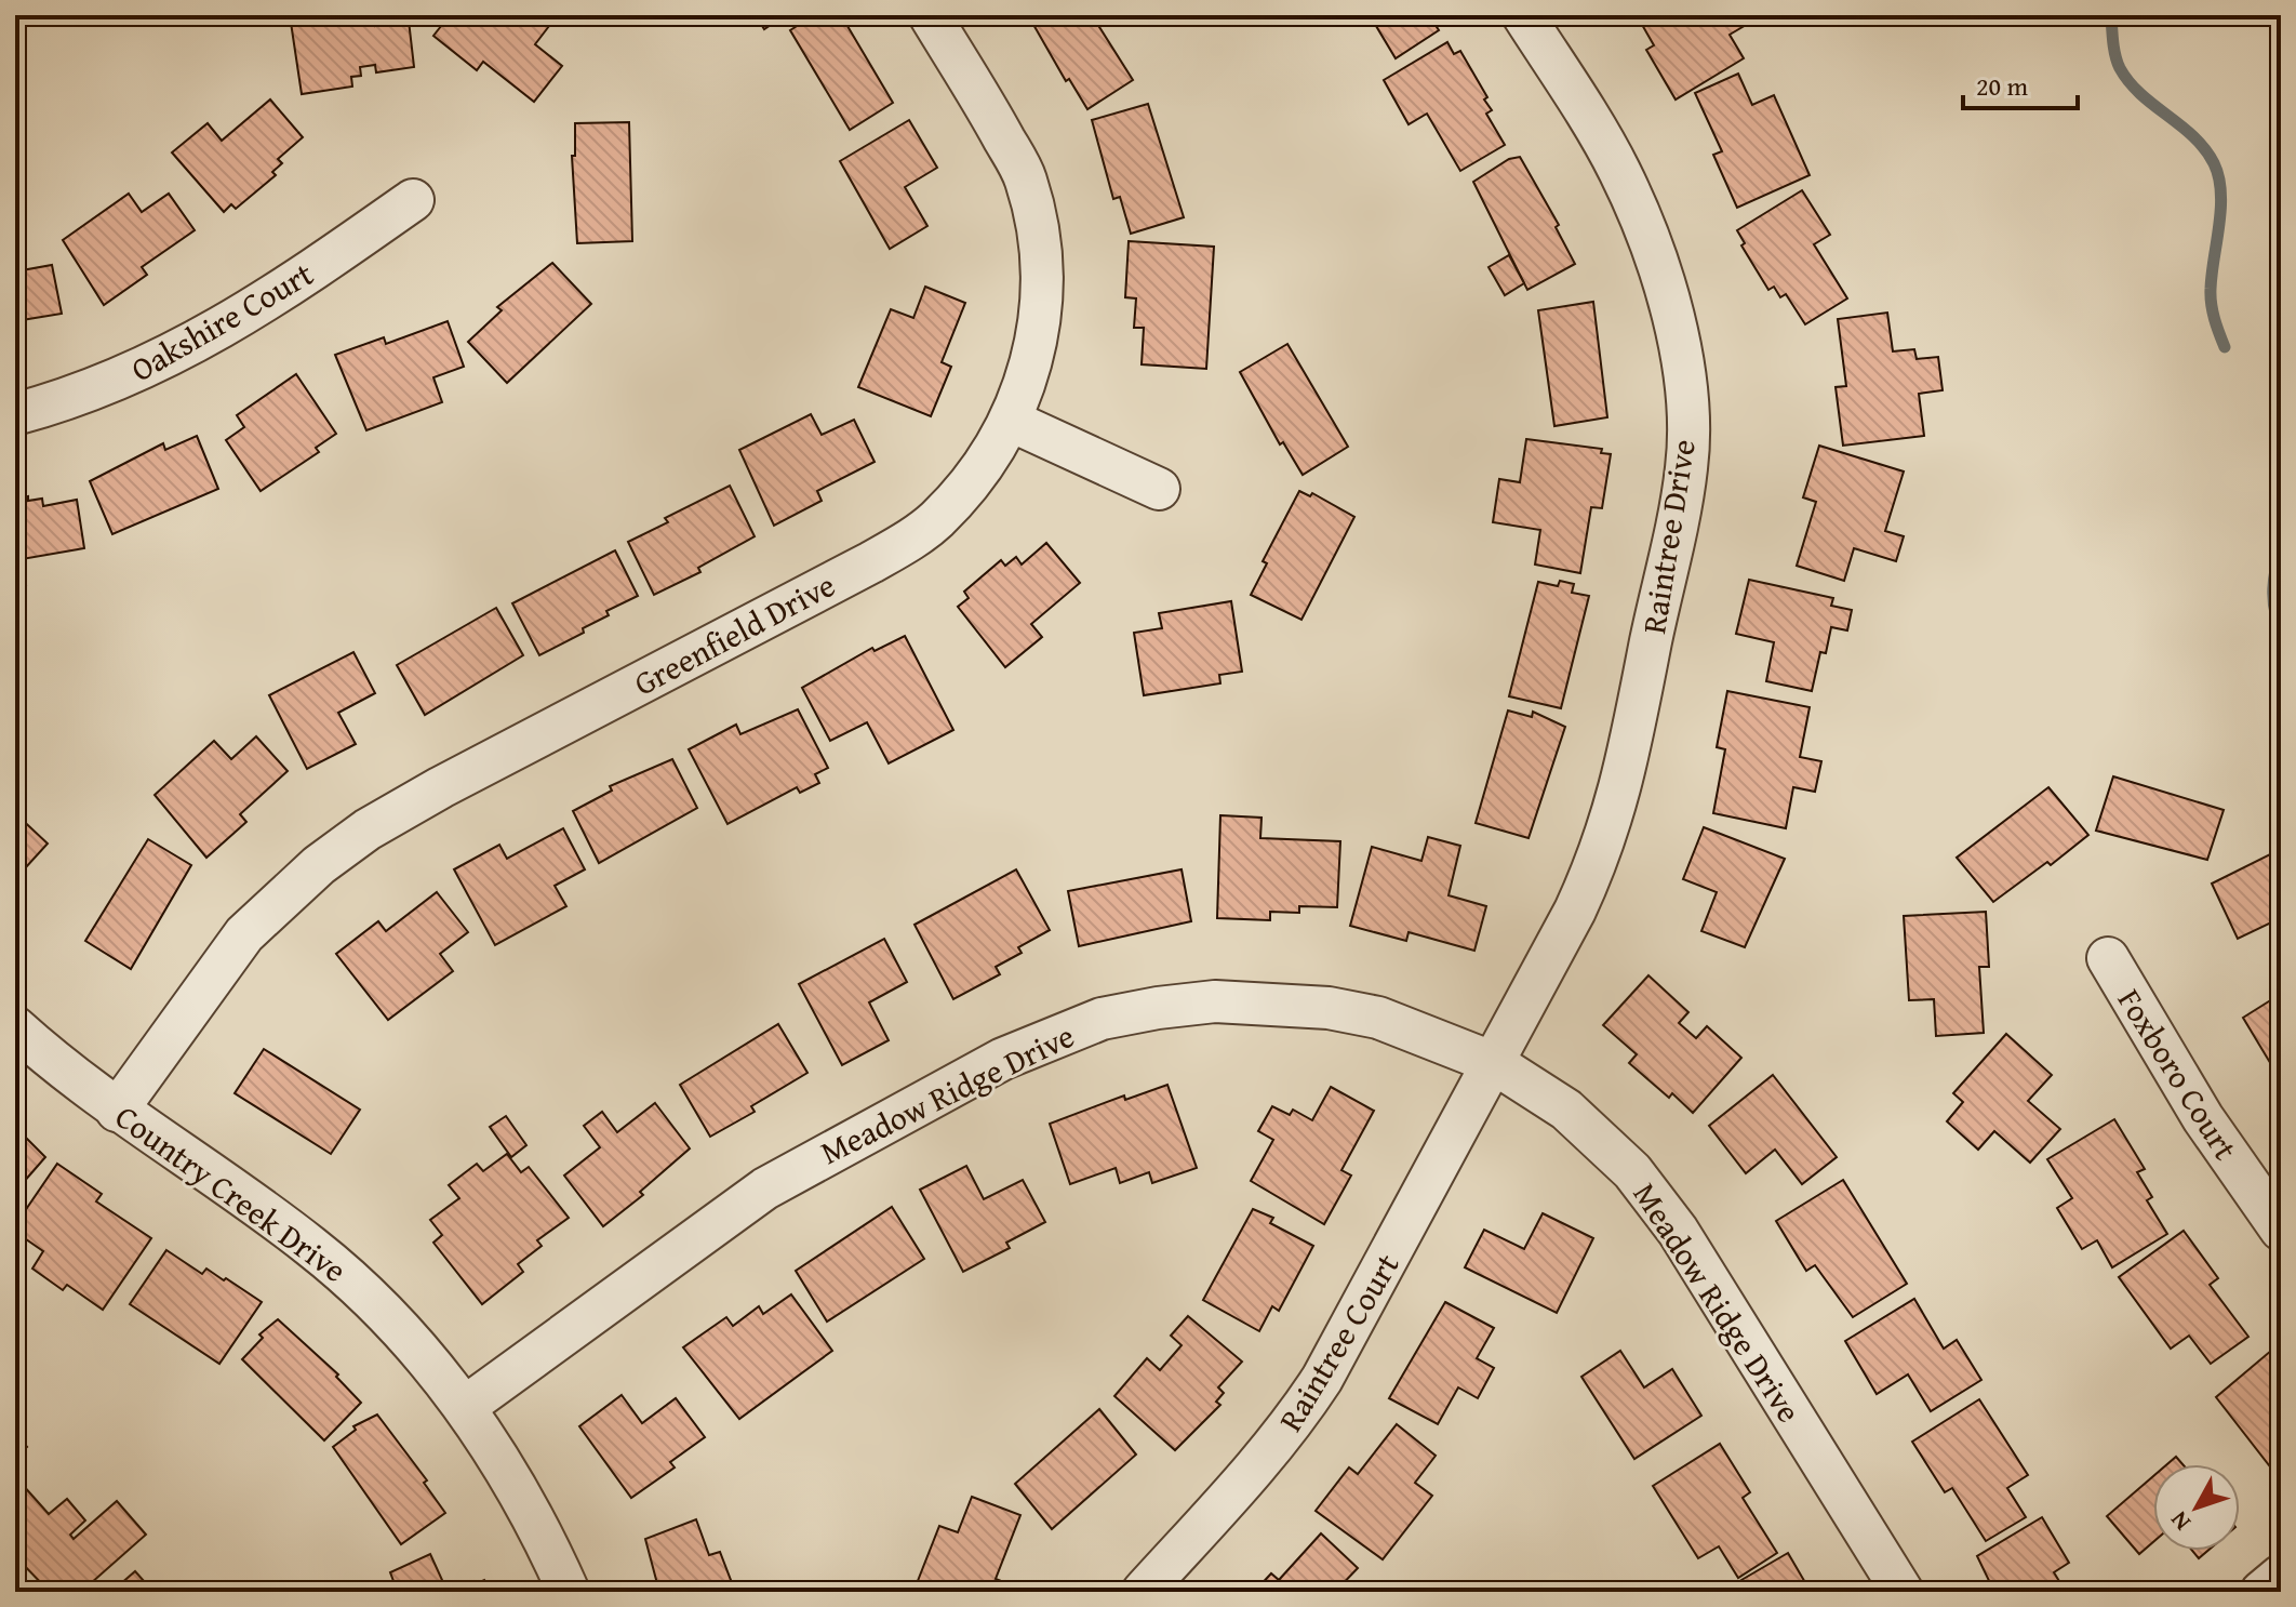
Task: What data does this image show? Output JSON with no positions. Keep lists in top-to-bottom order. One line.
{"streets":{"street":["Oakshire Court","Raintree Drive","Greenfield Drive","Foxboro Court","Meadow Ridge Drive","Country Creek Drive","Raintree Court"]},"crossings":[["Raintree Drive","Meadow Ridge Drive"],["Raintree Drive","Raintree Court"],["Greenfield Drive","Country Creek Drive"],["Meadow Ridge Drive","Country Creek Drive"],["Meadow Ridge Drive","Raintree Court"]],"scale_bar":"20 m","north":"bottom left"}
